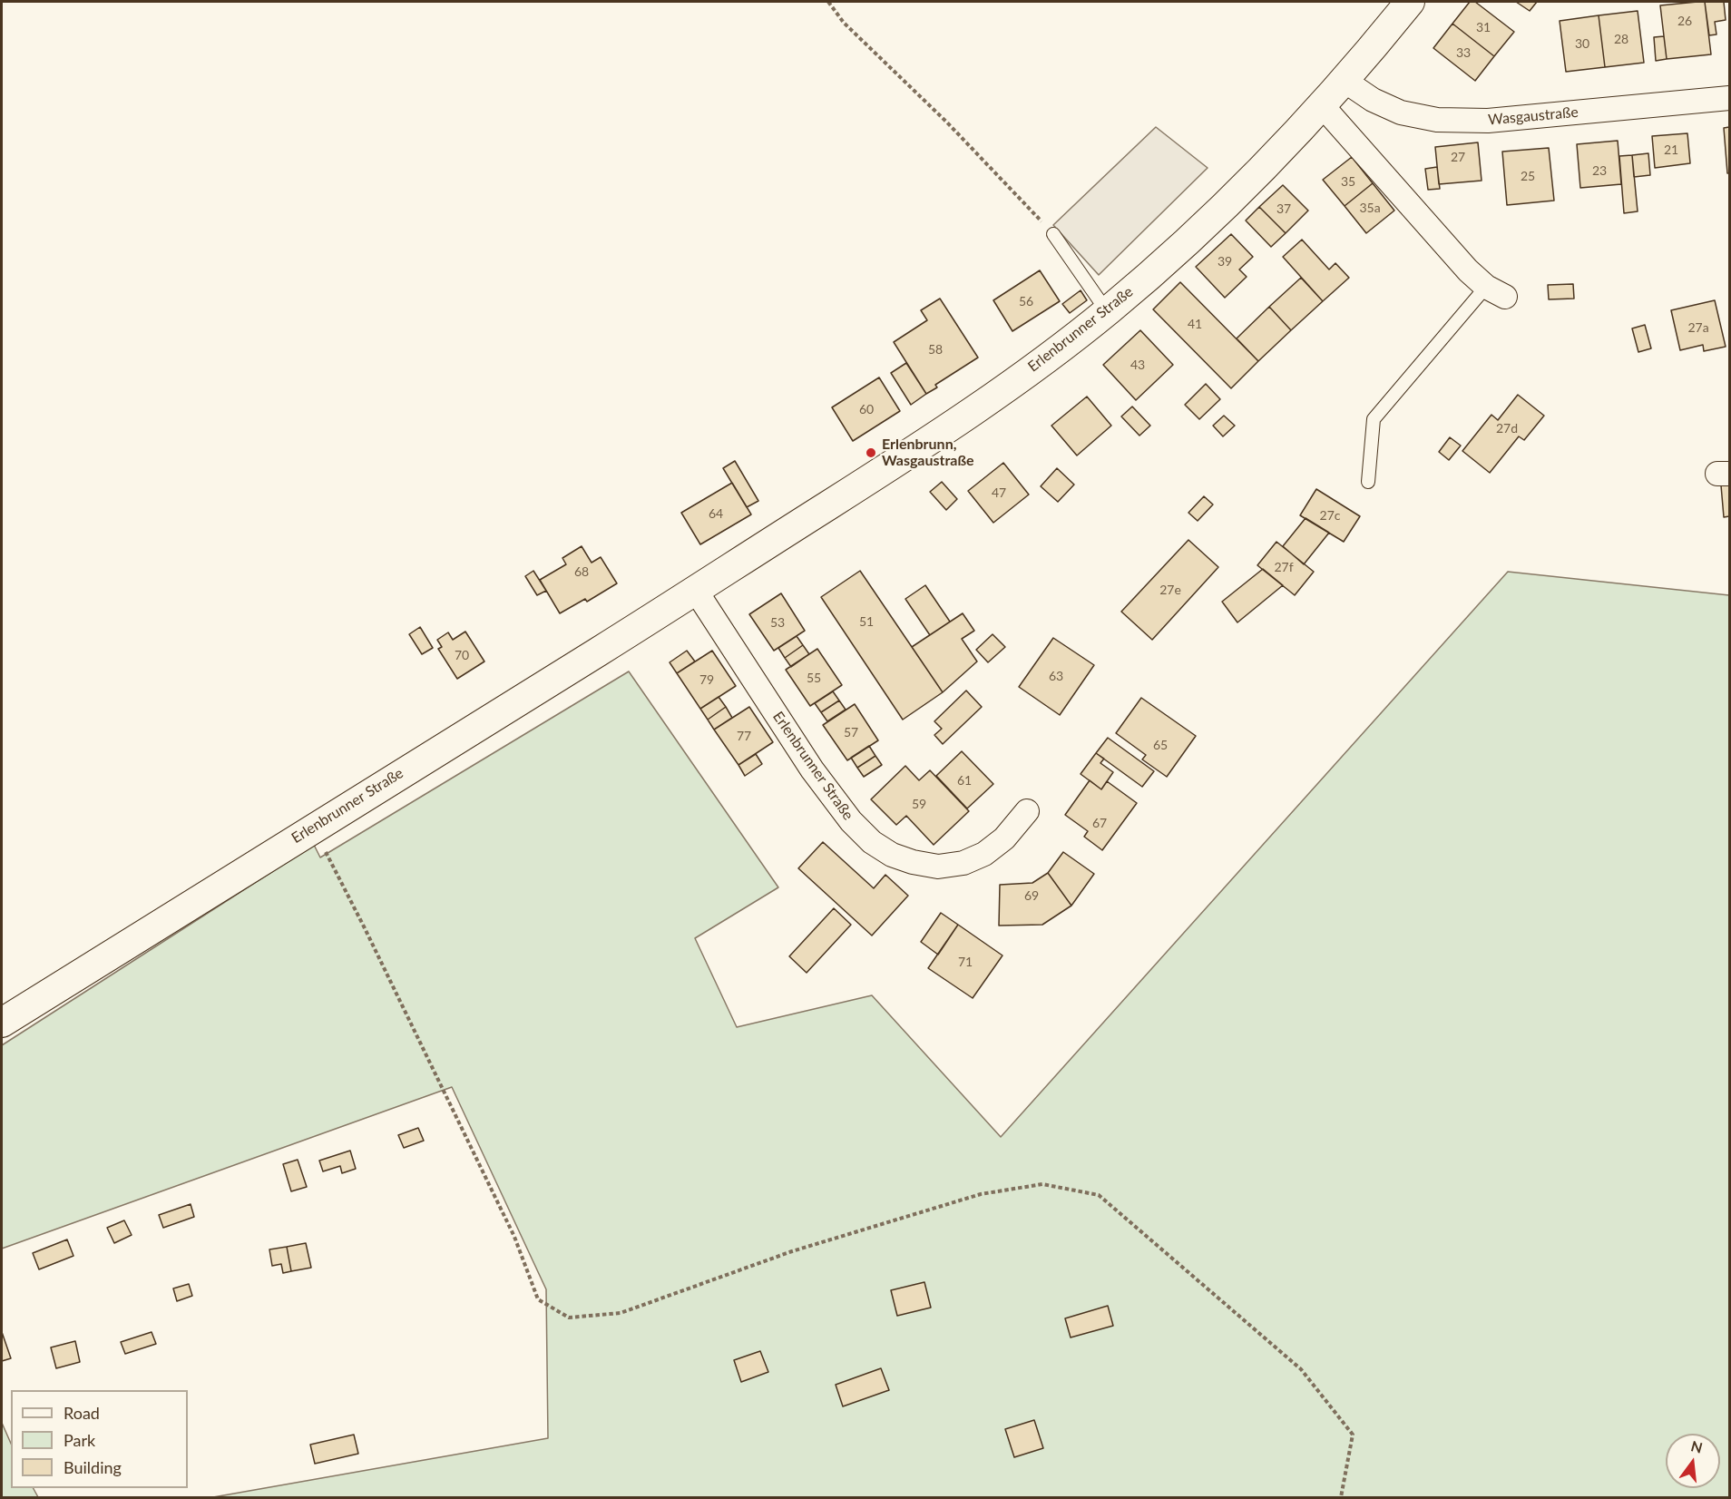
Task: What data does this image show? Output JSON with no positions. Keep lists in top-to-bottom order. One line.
{"streets":{"street":["Wasgaustraße","Erlenbrunner Straße"]},"crossings":[["Wasgaustraße","Erlenbrunner Straße"]],"places":["Erlenbrunn, Wasgaustraße"],"house_numbers":["26","31","28","30","33","21","27","23","25","35","35a","37","39","56","41","27a","58","43","60","27d","47","64","27c","27f","68","27e","51","53","70","63","55","79","57","77","65","61","59","67","69","71"],"legend":["Road","Park","Building"],"north":"top"}
